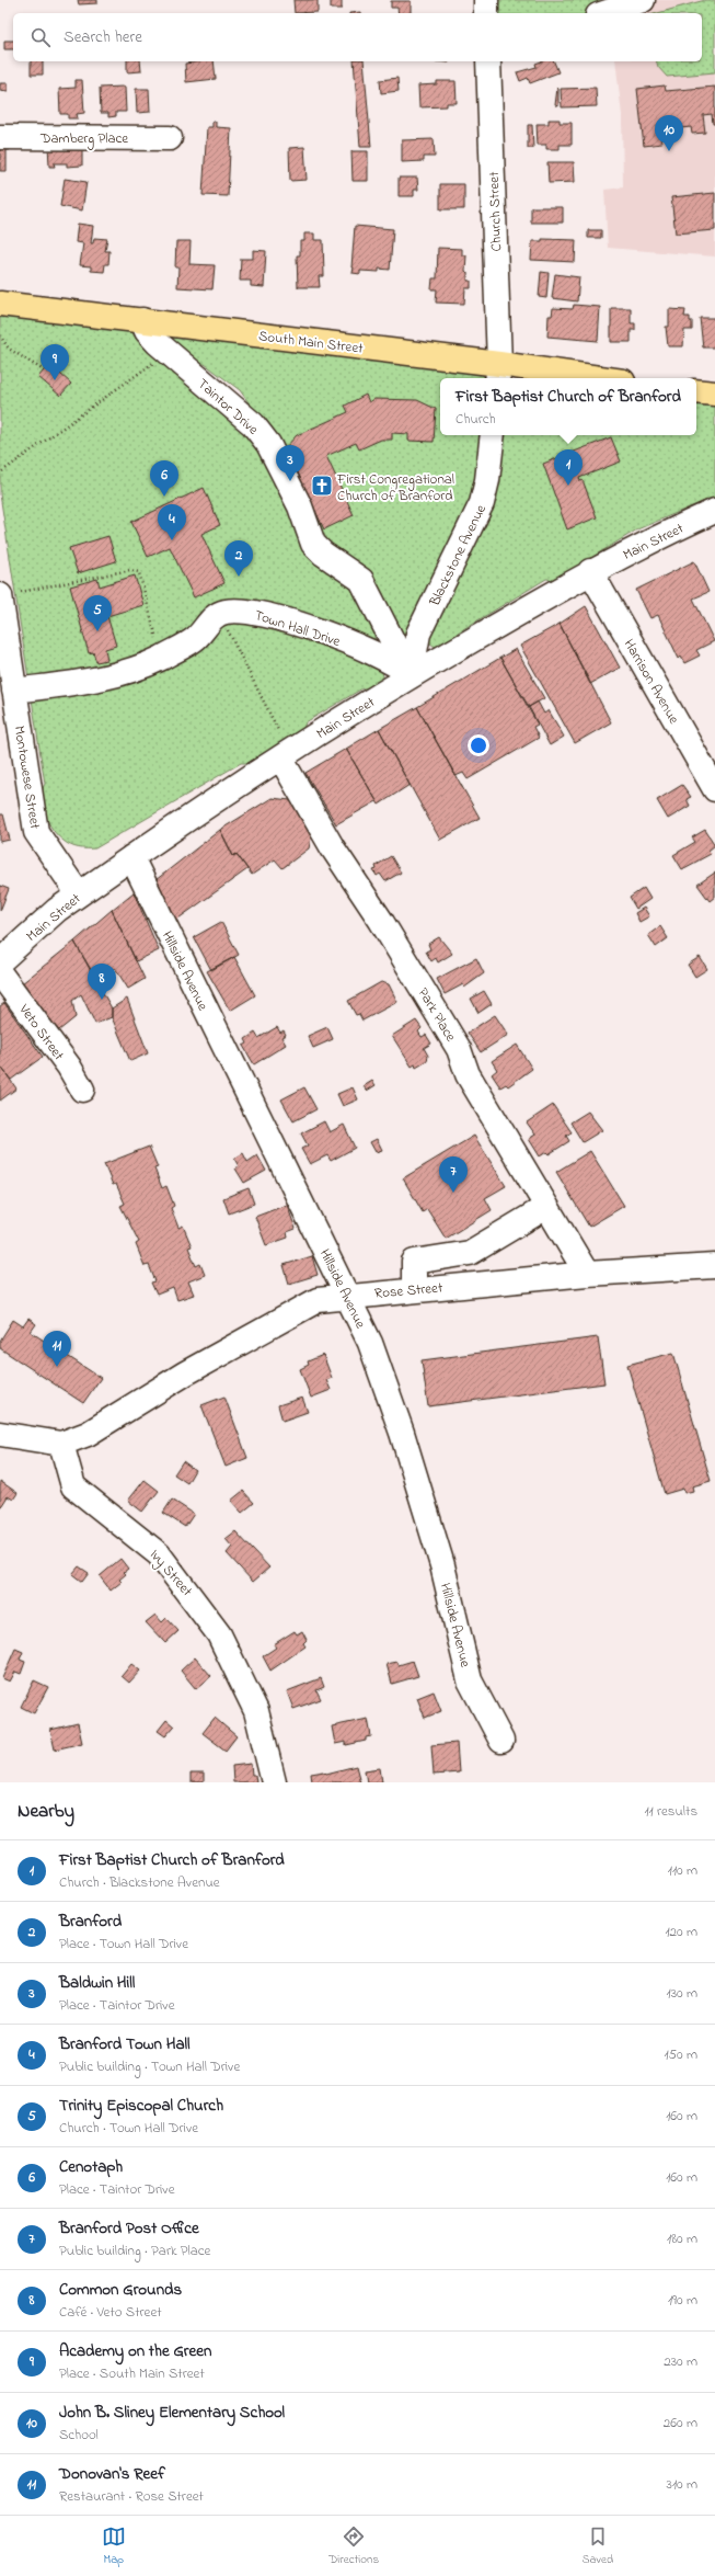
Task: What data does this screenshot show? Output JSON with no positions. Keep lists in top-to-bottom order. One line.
{"streets":{"main road":["South Main Street"],"street":["Damberg Place","Church Street","Taintor Drive","Main Street","Blackstone Avenue","Town Hall Drive","Harrison Avenue","Montowese Street","Hillside Avenue","Park Place","Veto Street","Rose Street","Ivy Street"]},"crossings":[["Church Street","South Main Street"],["South Main Street","Taintor Drive"],["Taintor Drive","Main Street"],["Taintor Drive","Blackstone Avenue"],["Taintor Drive","Town Hall Drive"],["Main Street","Blackstone Avenue"],["Main Street","Town Hall Drive"],["Main Street","Harrison Avenue"],["Main Street","Montowese Street"],["Main Street","Hillside Avenue"],["Main Street","Park Place"],["Blackstone Avenue","Town Hall Drive"],["Town Hall Drive","Montowese Street"],["Hillside Avenue","Rose Street"],["Park Place","Rose Street"],["Rose Street","Ivy Street"]],"places":{"church":["First Congregational Church of Branford"]},"page":{"search":"Search here","pins":["10","9","3","1","6","4","2","5","8","7","11"],"popup":["First Baptist Church of Branford","Church"],"heading":["Nearby","11 results"],"list":[{"mark":"1","name":"First Baptist Church of Branford","note":"Church · Blackstone Avenue","value":"110 m"},{"mark":"2","name":"Branford","note":"Place · Town Hall Drive","value":"120 m"},{"mark":"3","name":"Baldwin Hill","note":"Place · Taintor Drive","value":"130 m"},{"mark":"4","name":"Branford Town Hall","note":"Public building · Town Hall Drive","value":"150 m"},{"mark":"5","name":"Trinity Episcopal Church","note":"Church · Town Hall Drive","value":"160 m"},{"mark":"6","name":"Cenotaph","note":"Place · Taintor Drive","value":"160 m"},{"mark":"7","name":"Branford Post Office","note":"Public building · Park Place","value":"180 m"},{"mark":"8","name":"Common Grounds","note":"Café · Veto Street","value":"190 m"},{"mark":"9","name":"Academy on the Green","note":"Place · South Main Street","value":"230 m"},{"mark":"10","name":"John B. Sliney Elementary School","note":"School","value":"260 m"},{"mark":"11","name":"Donovan's Reef","note":"Restaurant · Rose Street","value":"310 m"}],"nav":["Map","Directions","Saved"]}}
